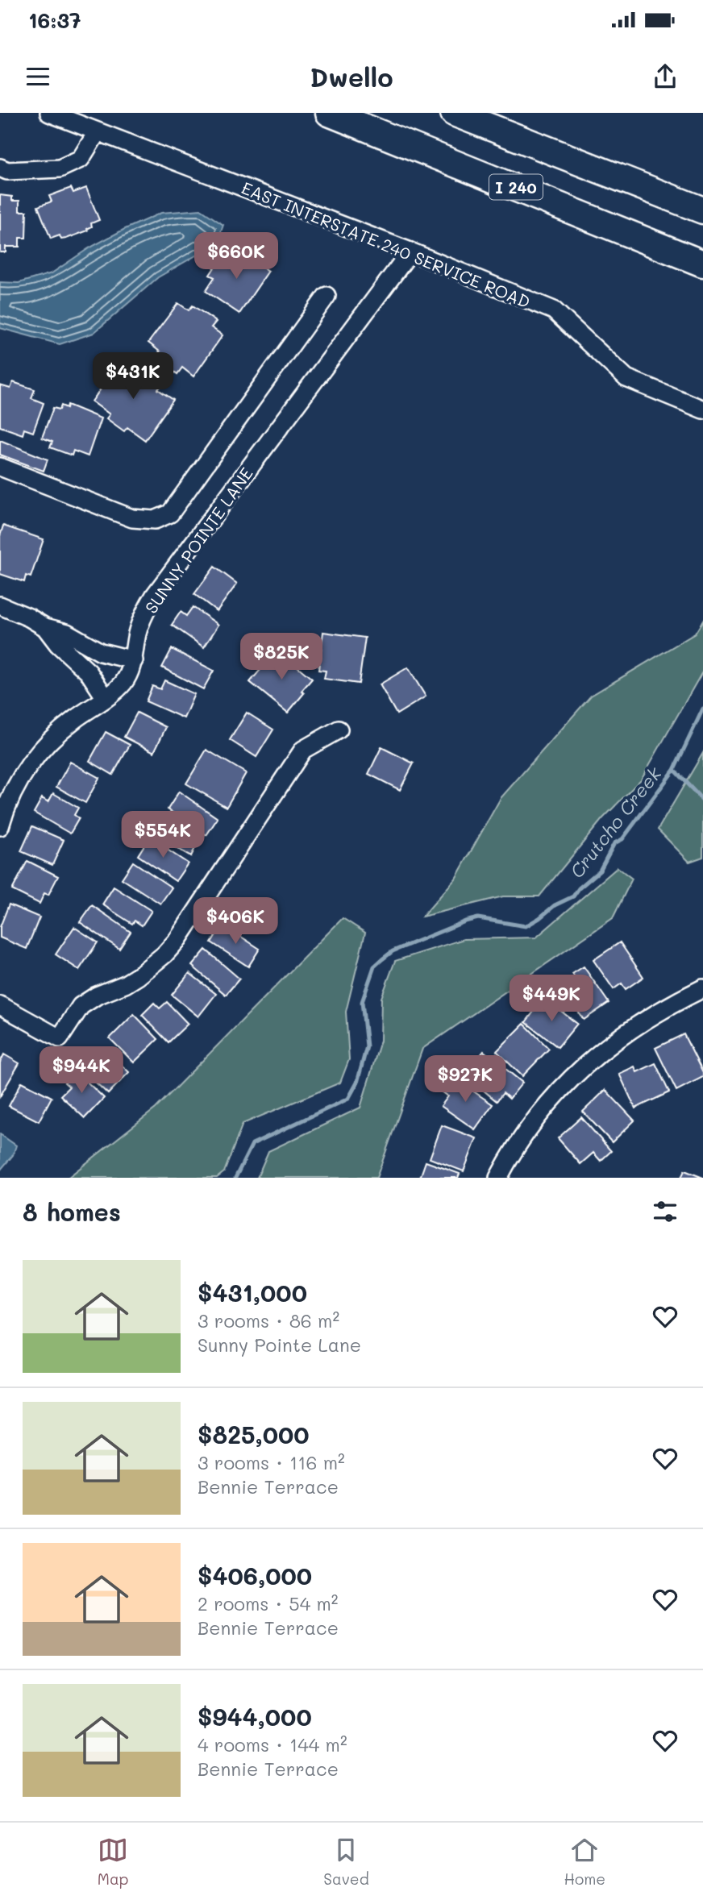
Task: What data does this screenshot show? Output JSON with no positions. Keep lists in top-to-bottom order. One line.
{"streets":{"highway":["I 240"],"street":["EAST INTERSTATE 240 SERVICE ROAD","SUNNY POINTE LANE"]},"crossings":[["EAST INTERSTATE 240 SERVICE ROAD","SUNNY POINTE LANE"]],"water":["Crutcho Creek"],"page":{"status":"16:37","header":"Dwello","price":["$660K","$431K","$825K","$554K","$406K","$449K","$944K","$927K"],"heading":"8 homes","list":[{"name":"$431,000","note":"3 rooms · 86 m² · Sunny Pointe Lane"},{"name":"$825,000","note":"3 rooms · 116 m² · Bennie Terrace"},{"name":"$406,000","note":"2 rooms · 54 m² · Bennie Terrace"},{"name":"$944,000","note":"4 rooms · 144 m² · Bennie Terrace"}],"tabs":["Map","Saved","Home"]}}
